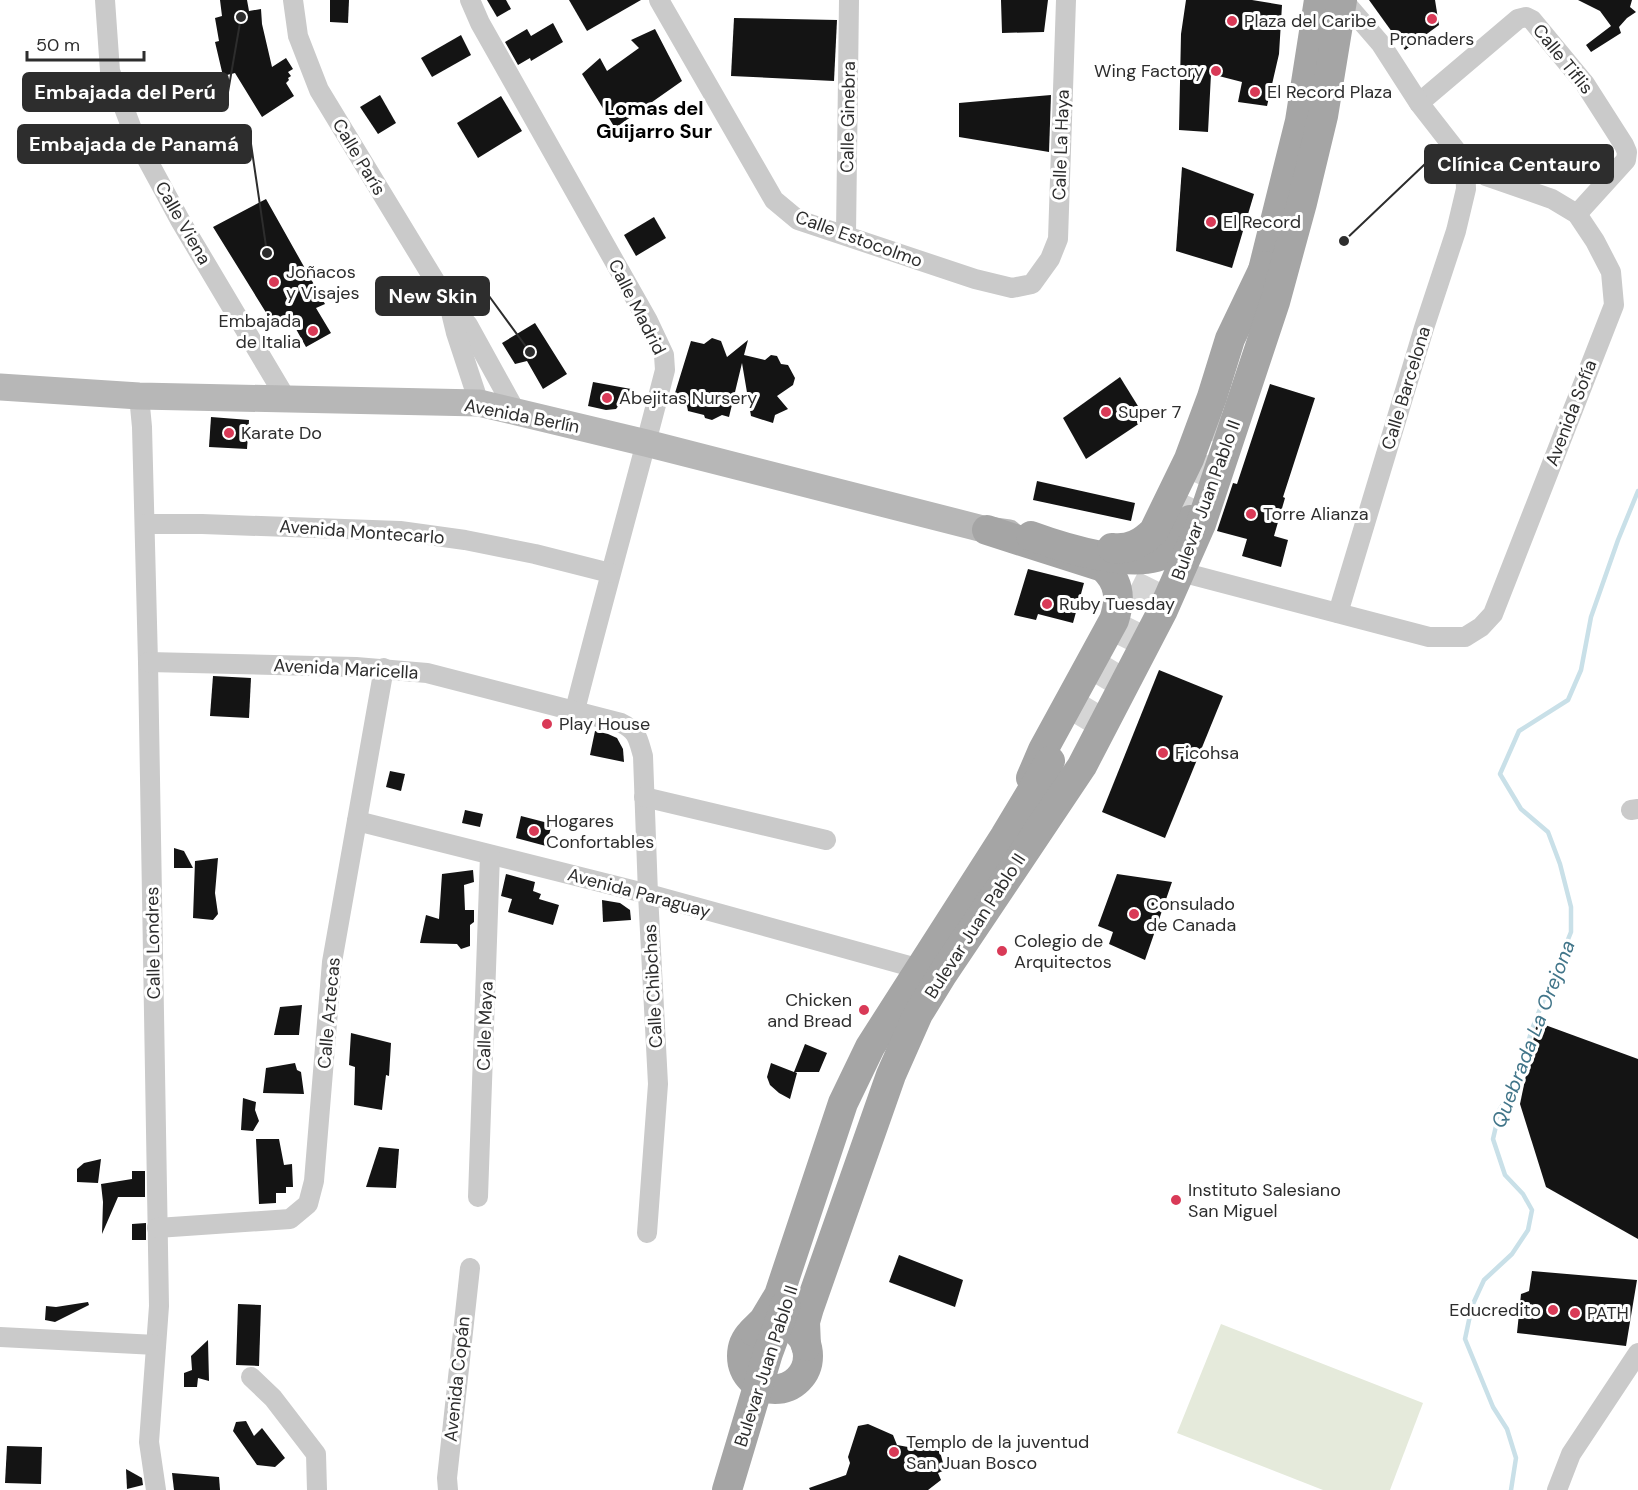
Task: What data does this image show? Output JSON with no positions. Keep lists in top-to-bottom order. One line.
{"streets":{"main road":["Bulevar Juan Pablo II"],"street":["Calle Tiflis","Calle Ginebra","Calle La Haya","Calle París","Calle Viena","Calle Estocolmo","Calle Madrid","Calle Barcelona","Avenida Sofía","Avenida Berlín","Avenida Montecarlo","Avenida Maricella","Avenida Paraguay","Calle Londres","Calle Chibchas","Calle Aztecas","Calle Maya","Avenida Copán"]},"crossings":[["Calle Tiflis","Avenida Sofía"],["Calle Ginebra","Calle Estocolmo"],["Calle La Haya","Calle Estocolmo"],["Calle París","Avenida Berlín"],["Calle Viena","Avenida Berlín"],["Calle Madrid","Avenida Berlín"],["Calle Madrid","Avenida Montecarlo"],["Calle Madrid","Avenida Maricella"],["Calle Madrid","Calle Chibchas"],["Calle Barcelona","Avenida Sofía"],["Avenida Sofía","Bulevar Juan Pablo II"],["Avenida Berlín","Calle Londres"],["Bulevar Juan Pablo II","Avenida Paraguay"],["Avenida Montecarlo","Calle Londres"],["Avenida Maricella","Calle Londres"],["Avenida Maricella","Calle Chibchas"],["Avenida Maricella","Calle Aztecas"],["Avenida Paraguay","Calle Chibchas"],["Avenida Paraguay","Calle Aztecas"],["Avenida Paraguay","Calle Maya"],["Calle Londres","Calle Aztecas"]],"districts":["Lomas del Guijarro Sur"],"water":["Quebrada La Orejona"],"places":["Embajada del Perú","Pronaders","Plaza del Caribe","Wing Factory","El Record Plaza","El Record","Clínica Centauro","Embajada de Panamá","Joñacos y Visajes","Embajada de Italia","New Skin","Abejitas Nursery","Super 7","Karate Do","Torre Alianza","Ruby Tuesday","Play House","Ficohsa","Hogares Confortables","Consulado de Canada","Colegio de Arquitectos","Chicken and Bread","Instituto Salesiano San Miguel","Educredito","PATH","Templo de la juventud San Juan Bosco"],"scale_bar":"50 m"}
